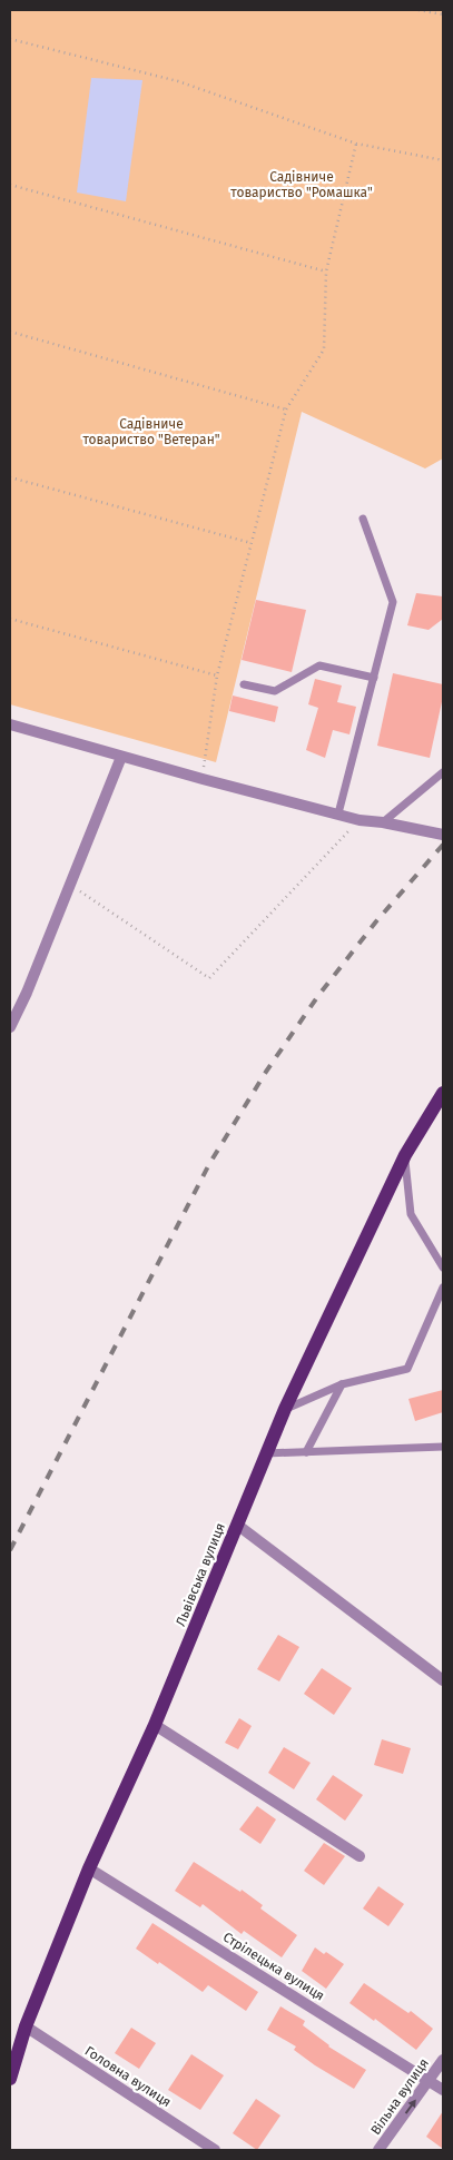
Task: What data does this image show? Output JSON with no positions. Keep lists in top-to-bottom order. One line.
{"streets":{"main road":["Львівська вулиця"],"street":["Стрілецька вулиця","Головна вулиця","Вільна вулиця"]},"crossings":[["Львівська вулиця","Стрілецька вулиця"],["Львівська вулиця","Головна вулиця"],["Стрілецька вулиця","Вільна вулиця"]],"one_way":["Вільна вулиця"],"parks":["Садівниче товариство \"Ромашка\"","Садівниче товариство \"Ветеран\""]}
